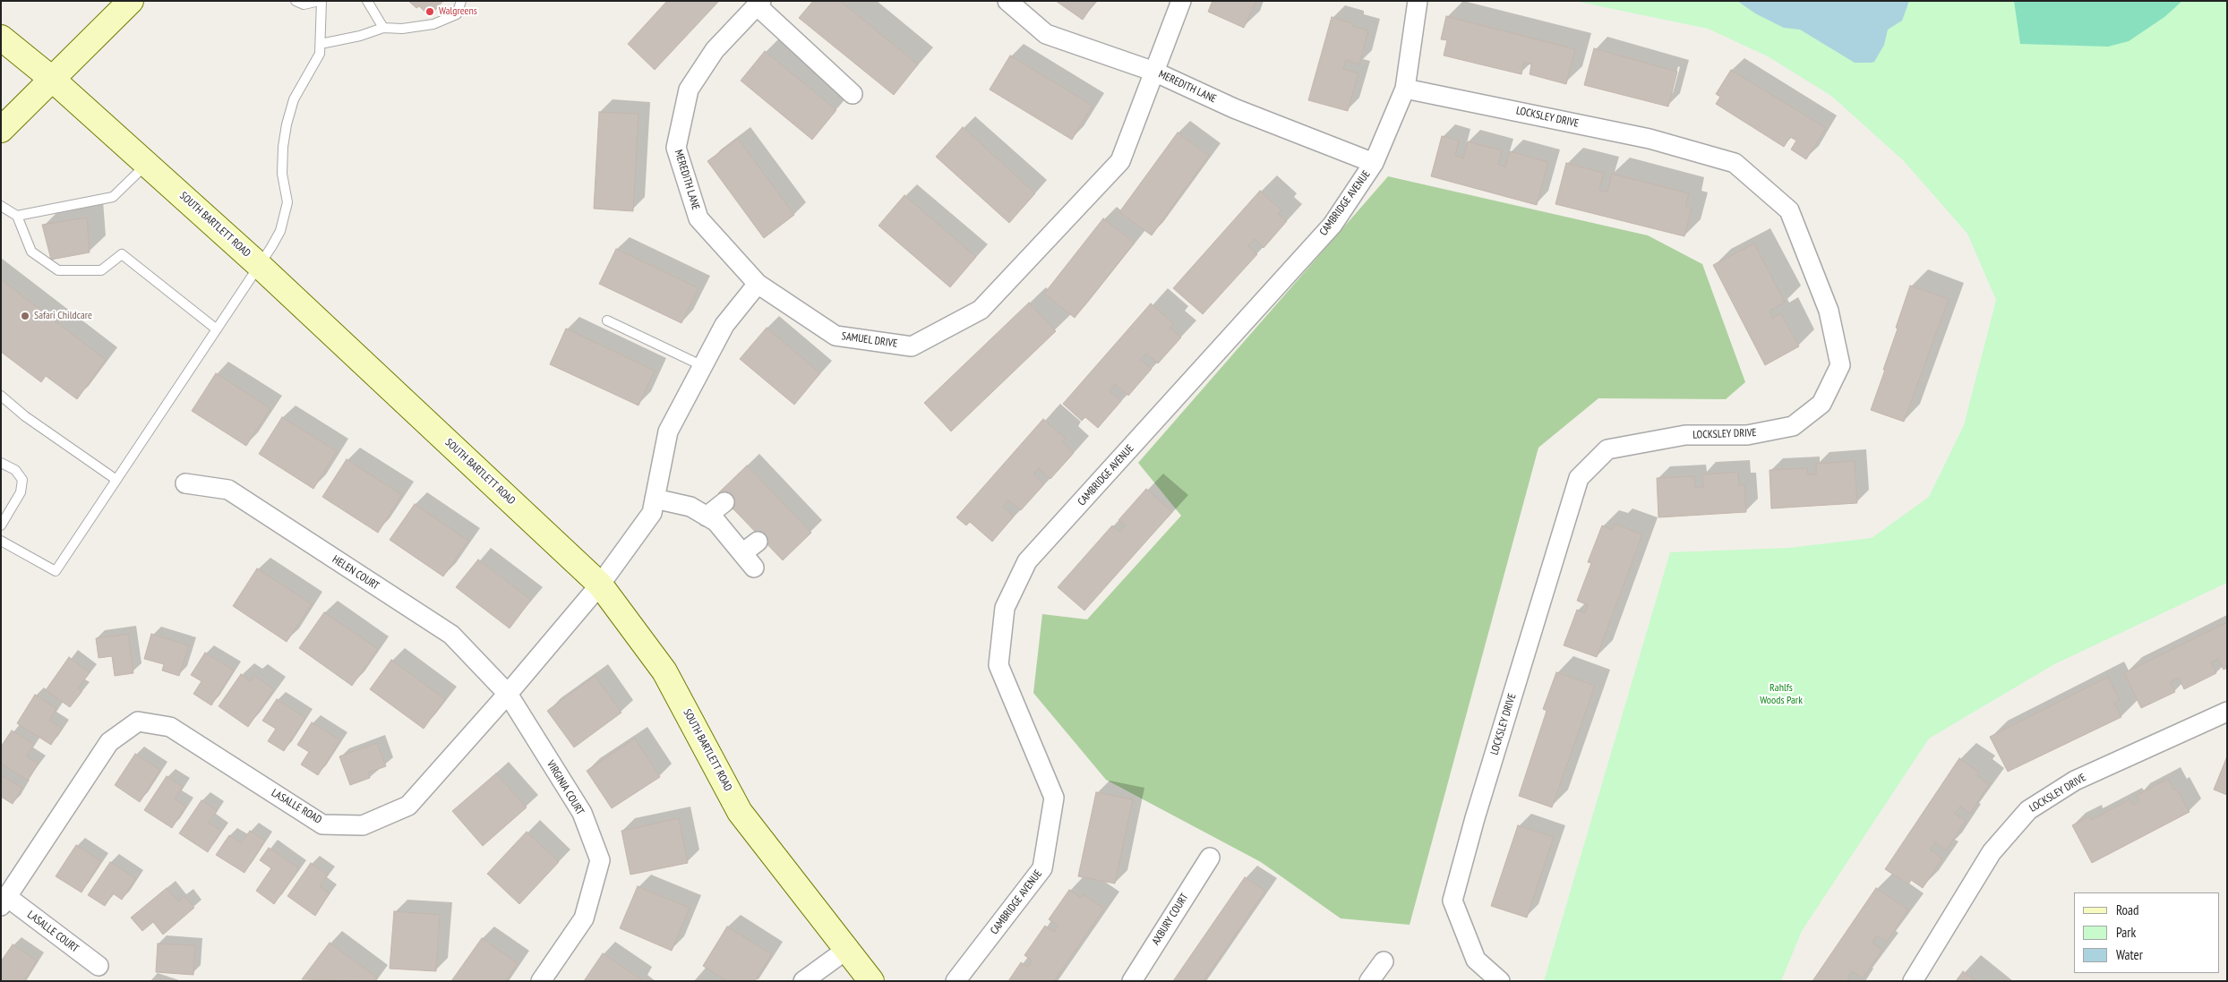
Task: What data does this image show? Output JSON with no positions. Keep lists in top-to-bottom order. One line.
{"streets":{"main road":["SOUTH BARTLETT ROAD"],"street":["MEREDITH LANE","LOCKSLEY DRIVE","CAMBRIDGE AVENUE","SAMUEL DRIVE","HELEN COURT","VIRGINIA COURT","LASALLE ROAD","AXBURY COURT","LASALLE COURT"]},"crossings":[["MEREDITH LANE","CAMBRIDGE AVENUE"],["MEREDITH LANE","SAMUEL DRIVE"],["LOCKSLEY DRIVE","CAMBRIDGE AVENUE"],["SOUTH BARTLETT ROAD","LASALLE ROAD"],["HELEN COURT","VIRGINIA COURT"],["HELEN COURT","LASALLE ROAD"],["VIRGINIA COURT","LASALLE ROAD"],["LASALLE ROAD","LASALLE COURT"]],"parks":["Rahlfs Woods Park"],"places":["Walgreens","Safari Childcare"],"legend":["Road","Park","Water"]}
